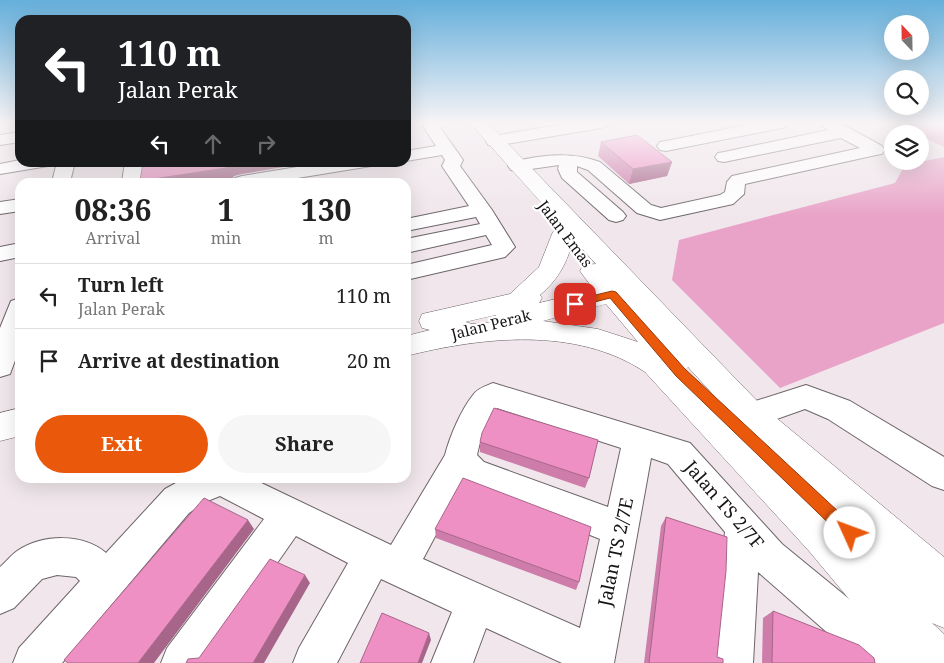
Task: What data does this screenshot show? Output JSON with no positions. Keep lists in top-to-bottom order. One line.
{"streets":{"main road":["Jalan Emas","Jalan Perak"],"street":["Jalan TS 2/7F","Jalan TS 2/7E"]},"crossings":[["Jalan Emas","Jalan Perak"],["Jalan TS 2/7F","Jalan TS 2/7E"]],"north":"top","page":{"turn":["110 m","Jalan Perak"],"eta":["08:36","Arrival","1","min","130","m"],"list":[{"name":"Turn left","note":"Jalan Perak","value":"110 m"},{"name":"Arrive at destination","value":"20 m"}],"buttons":["Exit","Share"]}}
